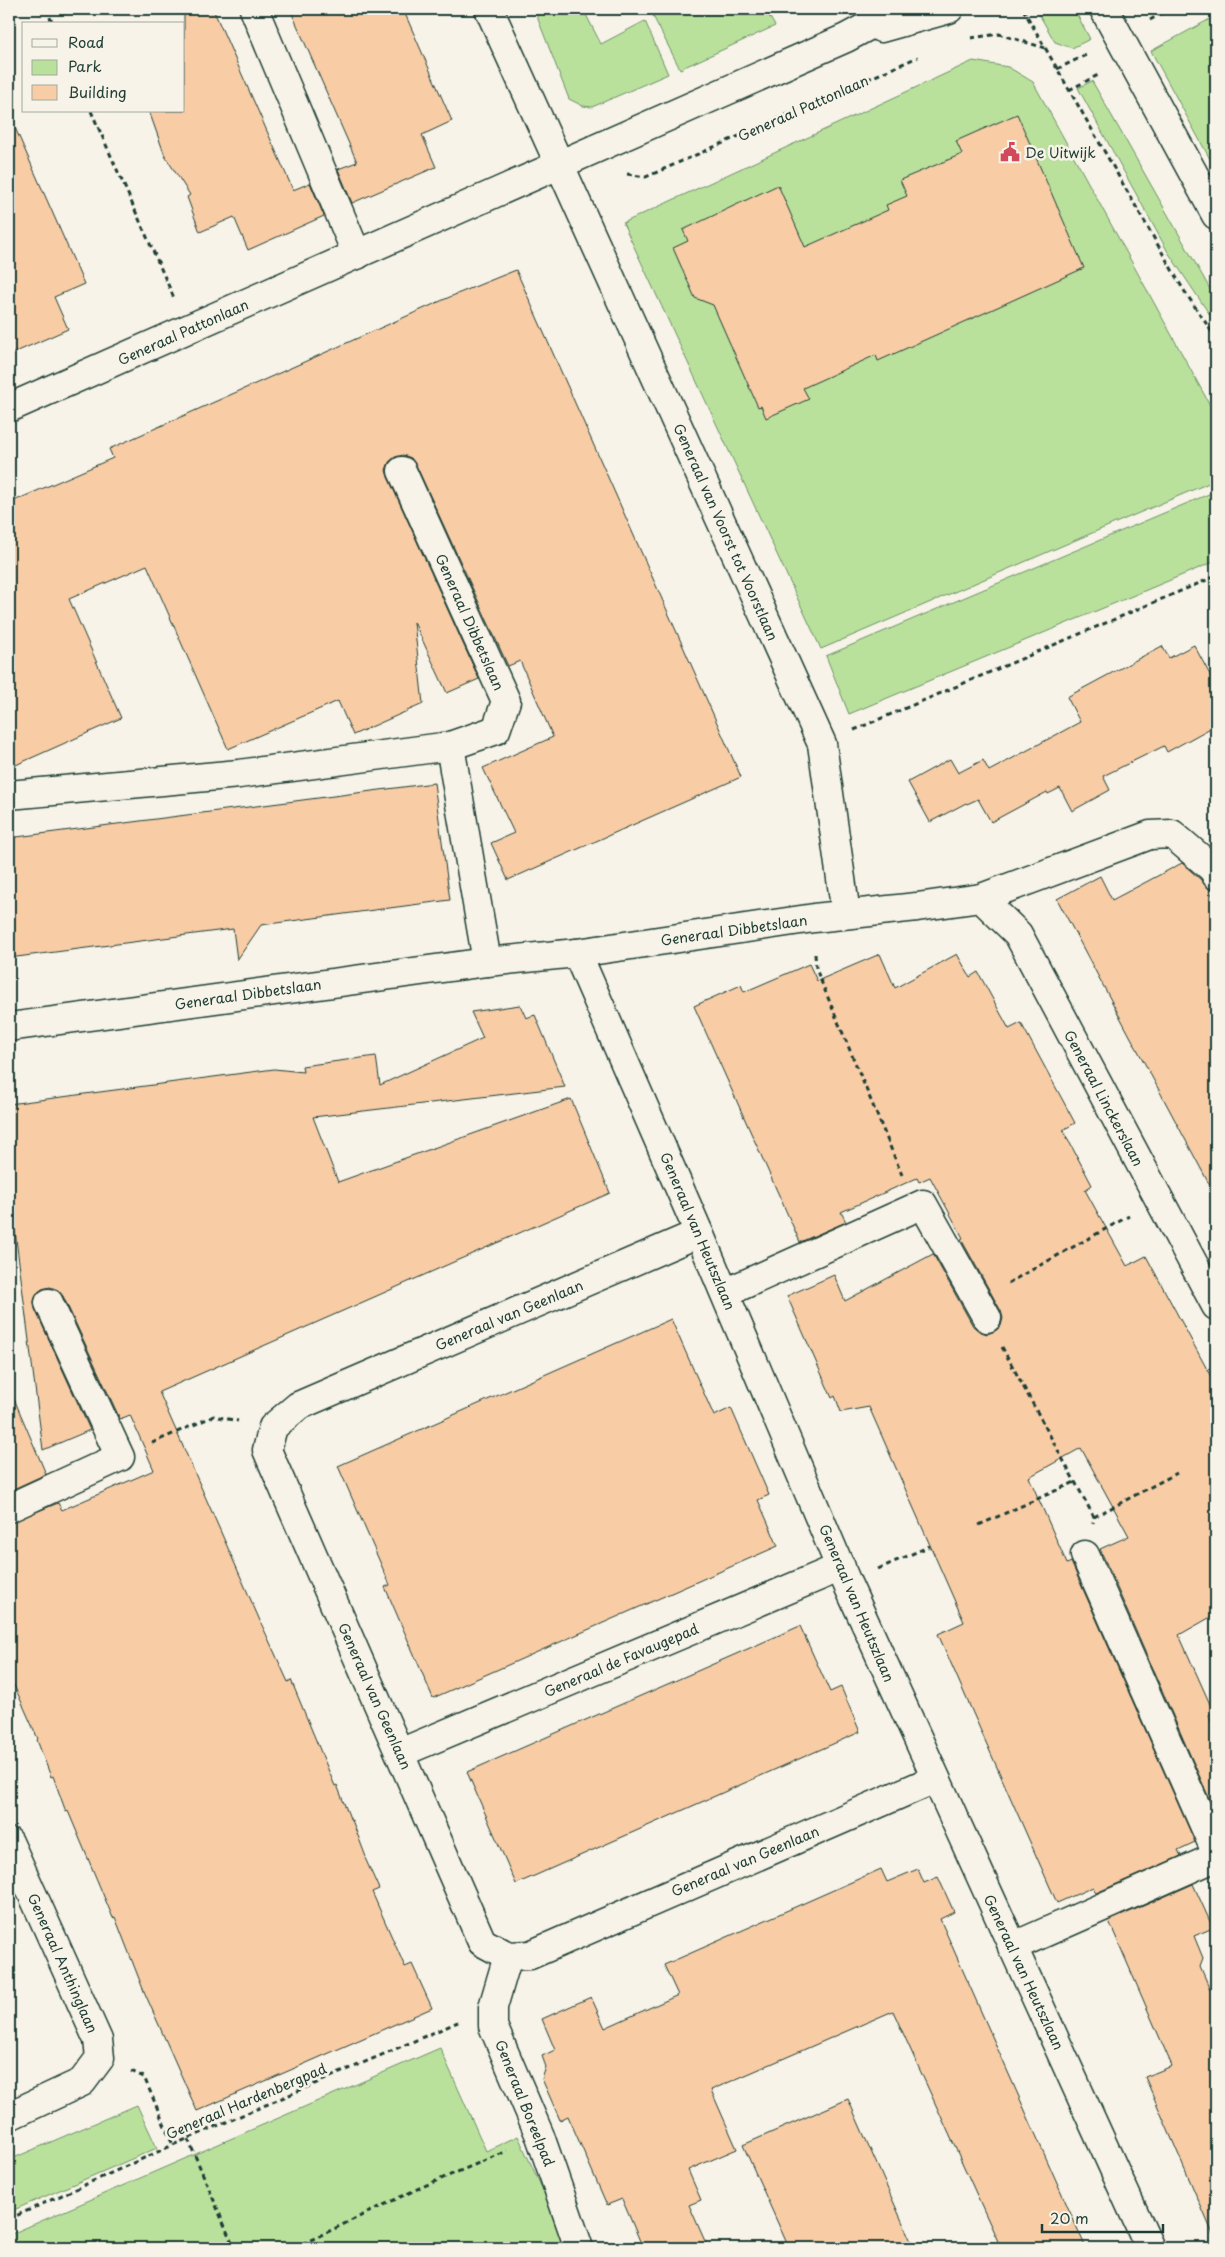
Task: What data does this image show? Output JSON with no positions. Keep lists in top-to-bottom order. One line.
{"streets":{"street":["Generaal Pattonlaan","Generaal van Voorst tot Voorstlaan","Generaal Dibbetslaan","Generaal Linckerslaan","Generaal van Heutszlaan","Generaal van Geenlaan","Generaal de Favaugepad","Generaal Anthinglaan","Generaal Boreelpad"],"path":["Generaal Hardenbergpad"]},"crossings":[["Generaal Pattonlaan","Generaal van Voorst tot Voorstlaan"],["Generaal van Voorst tot Voorstlaan","Generaal Dibbetslaan"],["Generaal Dibbetslaan","Generaal Linckerslaan"],["Generaal Dibbetslaan","Generaal van Heutszlaan"],["Generaal van Heutszlaan","Generaal van Geenlaan"],["Generaal van Heutszlaan","Generaal de Favaugepad"],["Generaal van Geenlaan","Generaal de Favaugepad"],["Generaal van Geenlaan","Generaal Boreelpad"],["Generaal Hardenbergpad","Generaal Boreelpad"]],"places":{"public building":["De Uitwijk"]},"legend":["Road","Park","Building"],"scale_bar":"20 m"}
